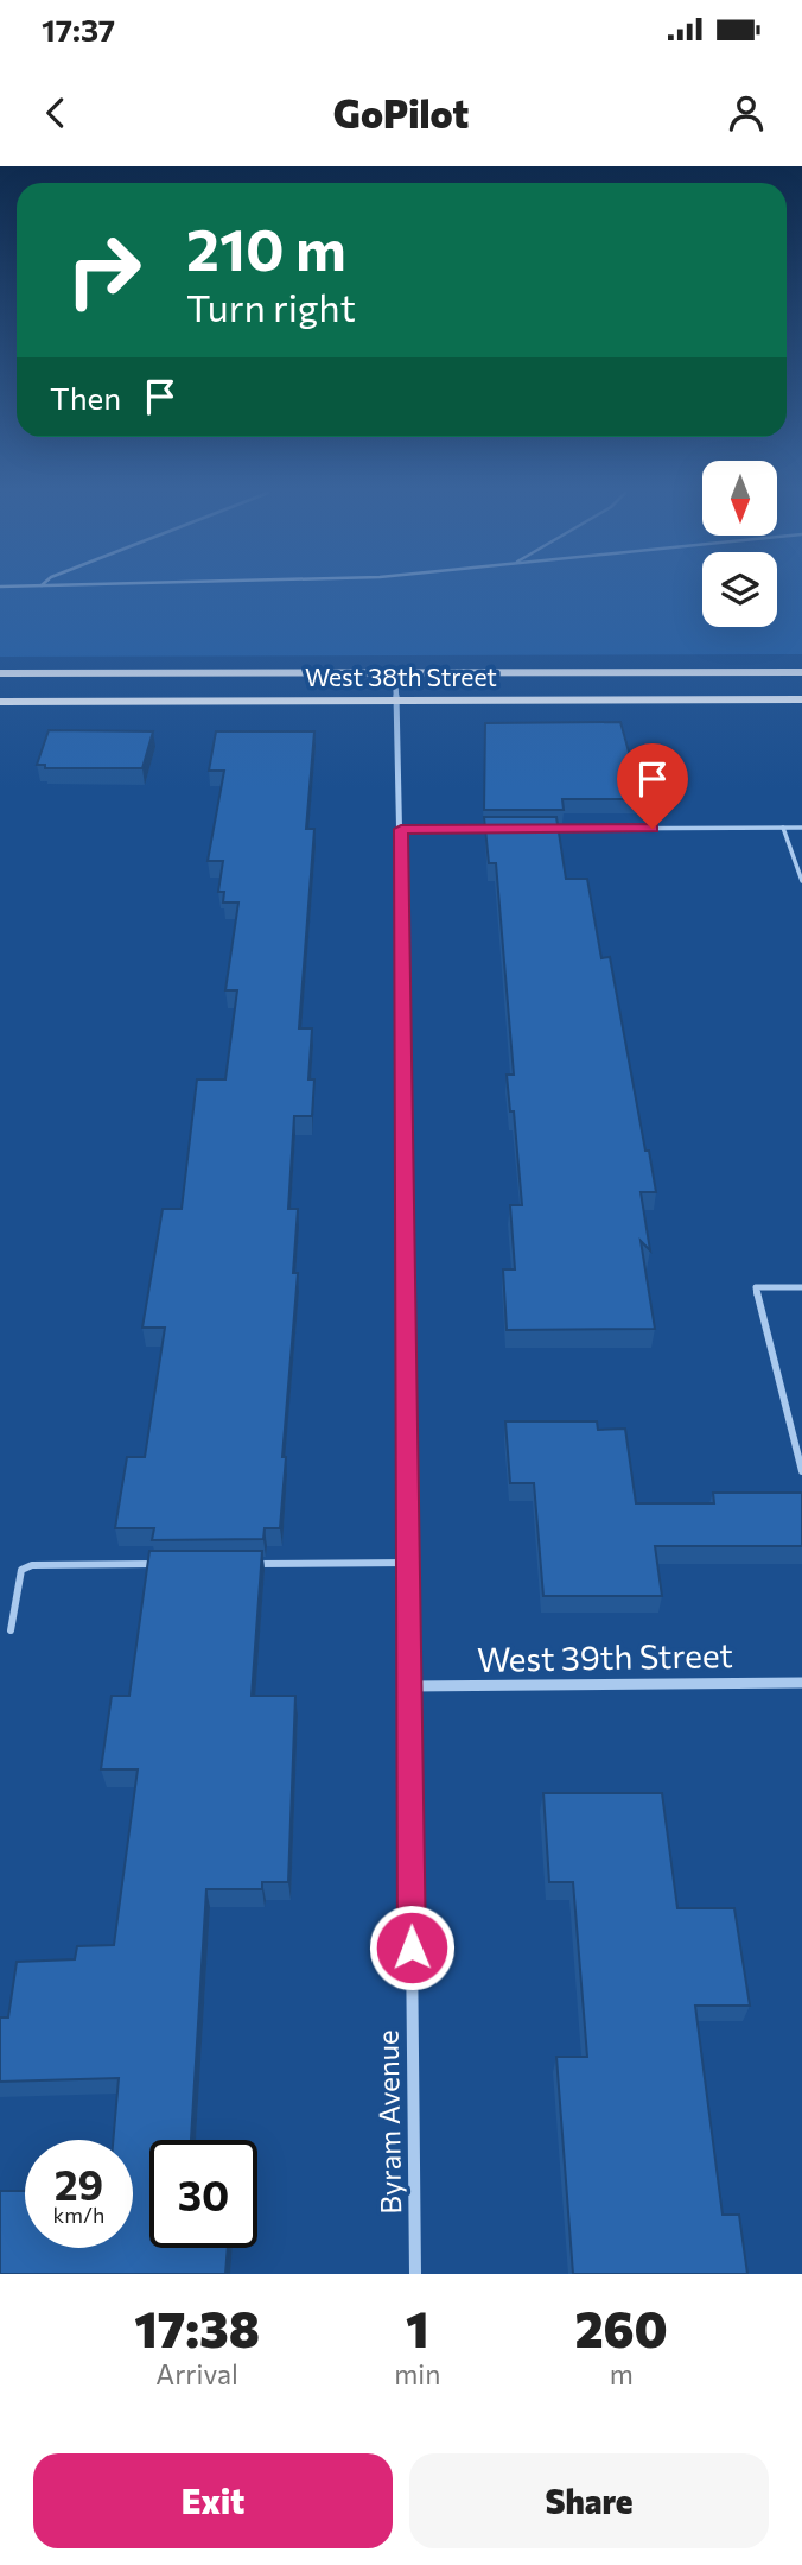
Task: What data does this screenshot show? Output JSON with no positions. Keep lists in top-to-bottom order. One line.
{"streets":{"main road":["West 38th Street"],"street":["West 39th Street","Byram Avenue"]},"crossings":[["West 38th Street","Byram Avenue"],["West 39th Street","Byram Avenue"]],"north":"bottom","page":{"status":"17:37","header":"GoPilot","turn":["210 m","Turn right"],"then":"Then","speed":"29 km/h","limit":"30","eta":["17:38","Arrival","1","min","260","m"],"buttons":["Exit","Share"]}}
